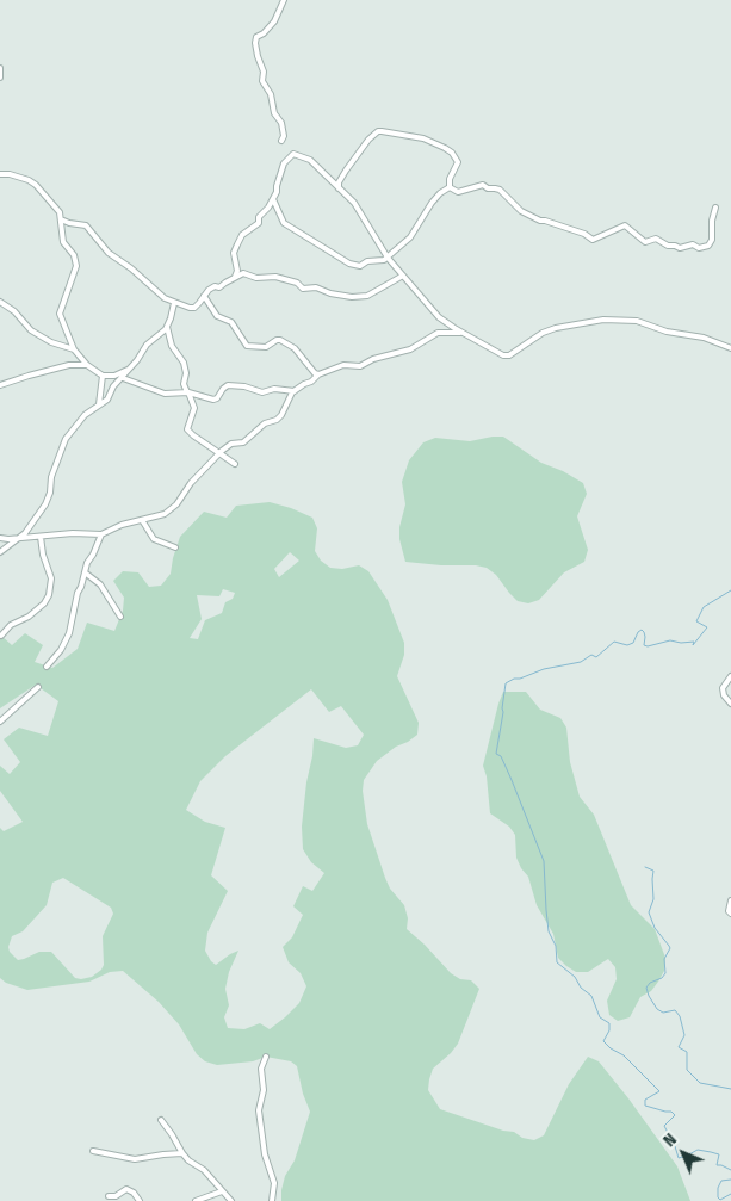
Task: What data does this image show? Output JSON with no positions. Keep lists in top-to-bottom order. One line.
{"north":"top left"}
